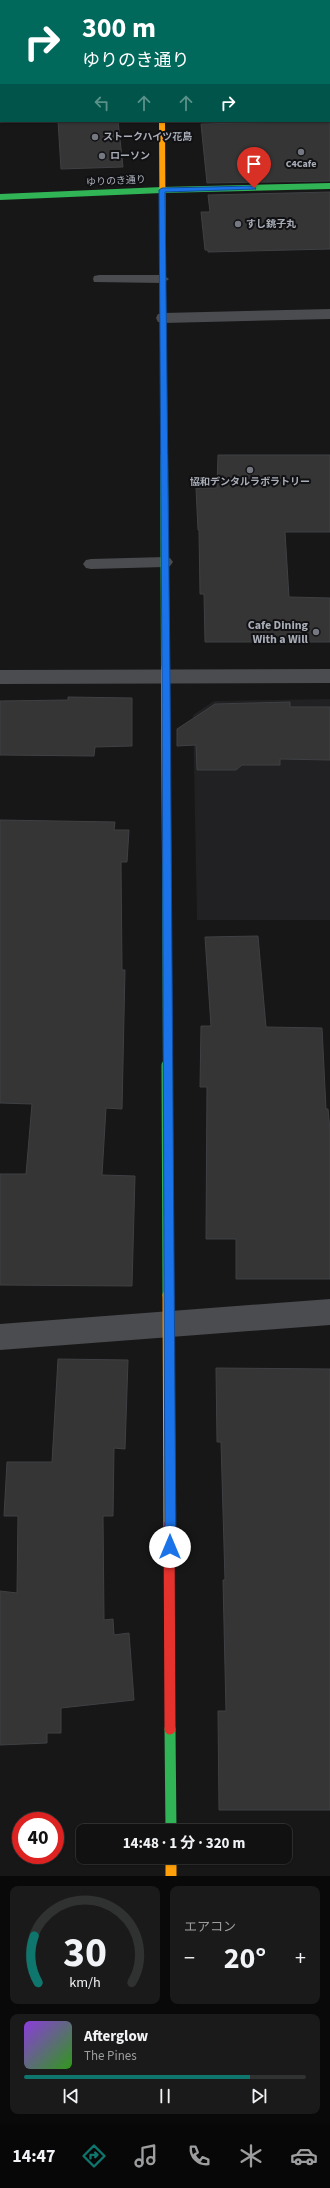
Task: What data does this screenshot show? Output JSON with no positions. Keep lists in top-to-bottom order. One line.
{"streets":{"street":["ゆりのき通り"]},"places":["ストークハイツ花島","C4Cafe","ローソン","すし銚子丸","協和デンタルラボラトリー","Cafe Dining With a Will"],"page":{"turn":["300 m","ゆりのき通り"],"limit":"40","trip":"14:48 · 1 分 · 320 m","tile":"エアコン","heat":["−","20°","+"],"song":["Afterglow","The Pines"],"tabs":"14:47","gauge":["30","km/h"]}}
